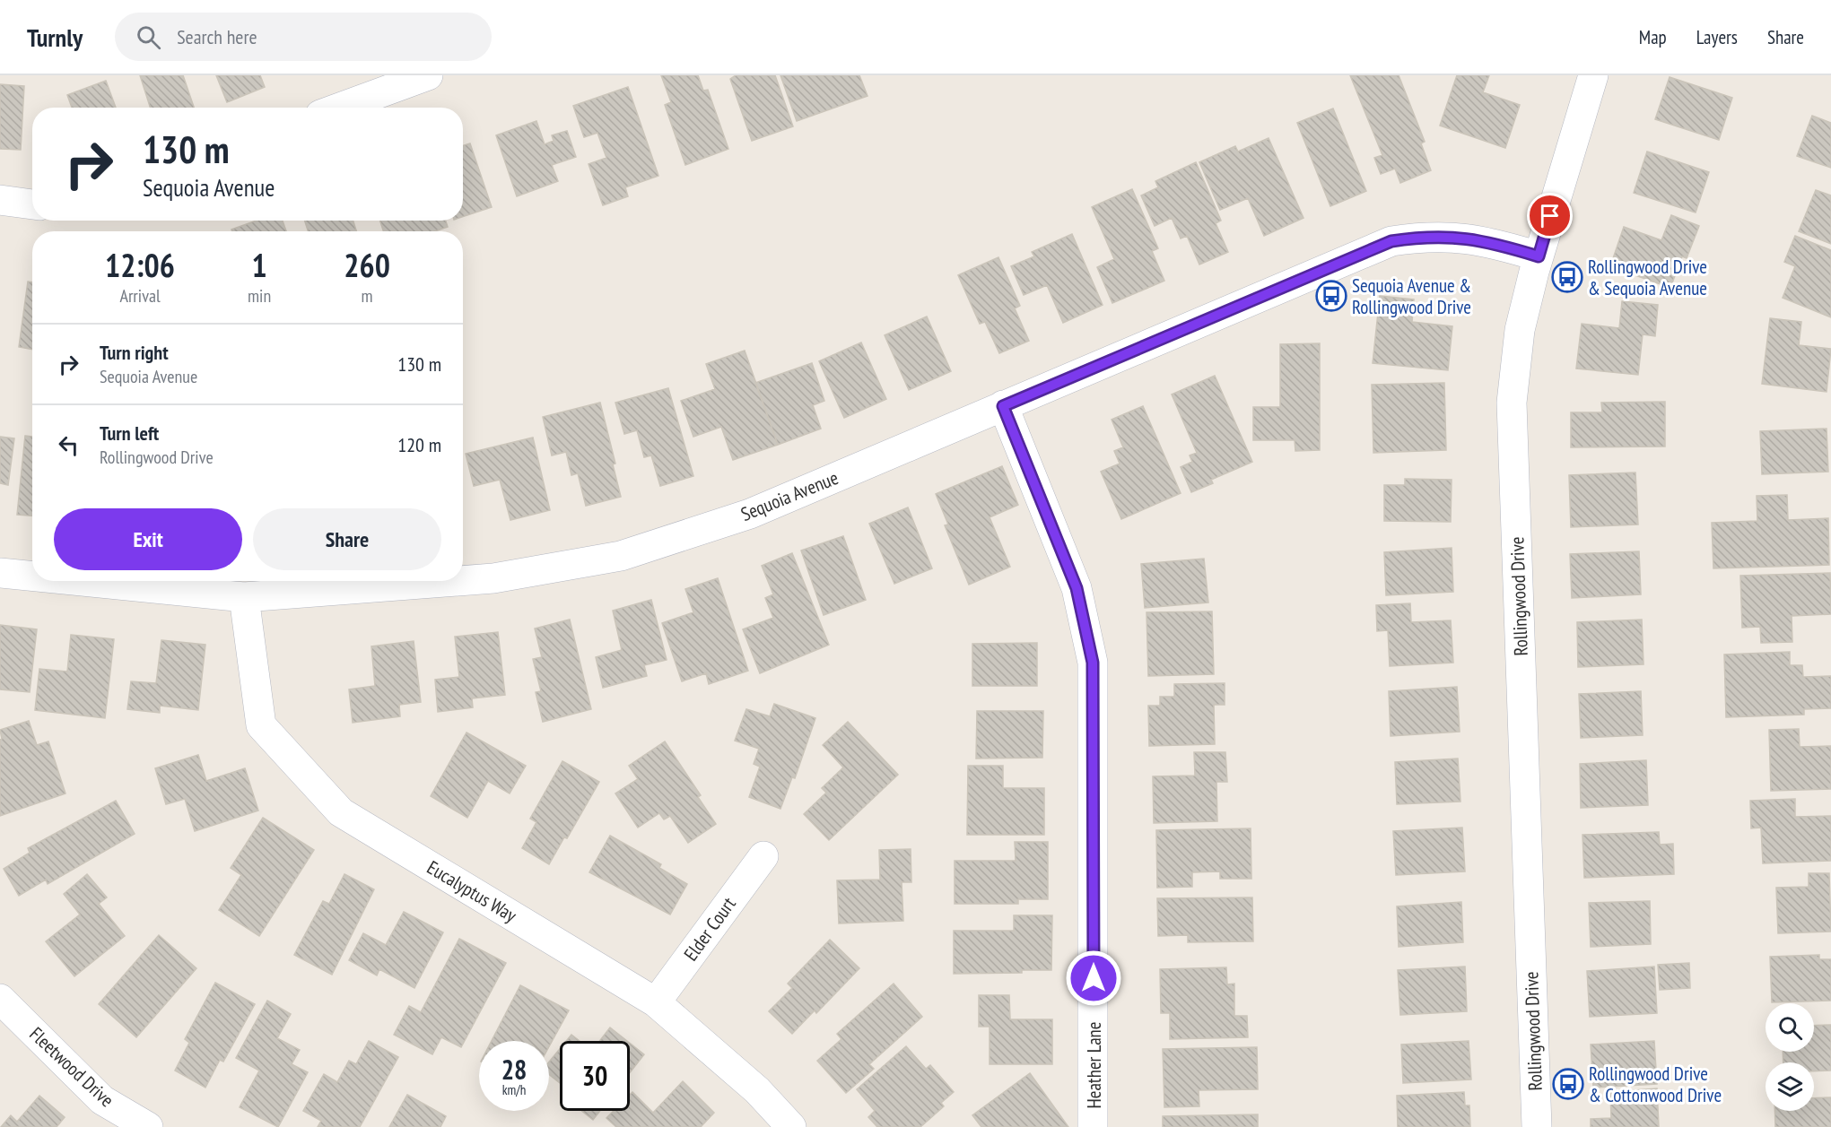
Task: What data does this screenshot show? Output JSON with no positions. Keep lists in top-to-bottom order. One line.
{"streets":{"street":["Sequoia Avenue","Rollingwood Drive","Eucalyptus Way","Elder Court","Heather Lane","Fleetwood Drive"]},"crossings":[["Sequoia Avenue","Rollingwood Drive"],["Sequoia Avenue","Eucalyptus Way"],["Sequoia Avenue","Heather Lane"],["Eucalyptus Way","Elder Court"]],"places":{"bus stop":["Rollingwood Drive & Sequoia Avenue","Sequoia Avenue & Rollingwood Drive","Rollingwood Drive & Cottonwood Drive"]},"page":{"header":"Turnly","search":"Search here","nav":["Map","Layers","Share"],"turn":["130 m","Sequoia Avenue"],"eta":["12:06","Arrival","1","min","260","m"],"list":[{"name":"Turn right","note":"Sequoia Avenue","value":"130 m"},{"name":"Turn left","note":"Rollingwood Drive","value":"120 m"}],"buttons":["Exit","Share"],"speed":"28 km/h","limit":"30"}}
